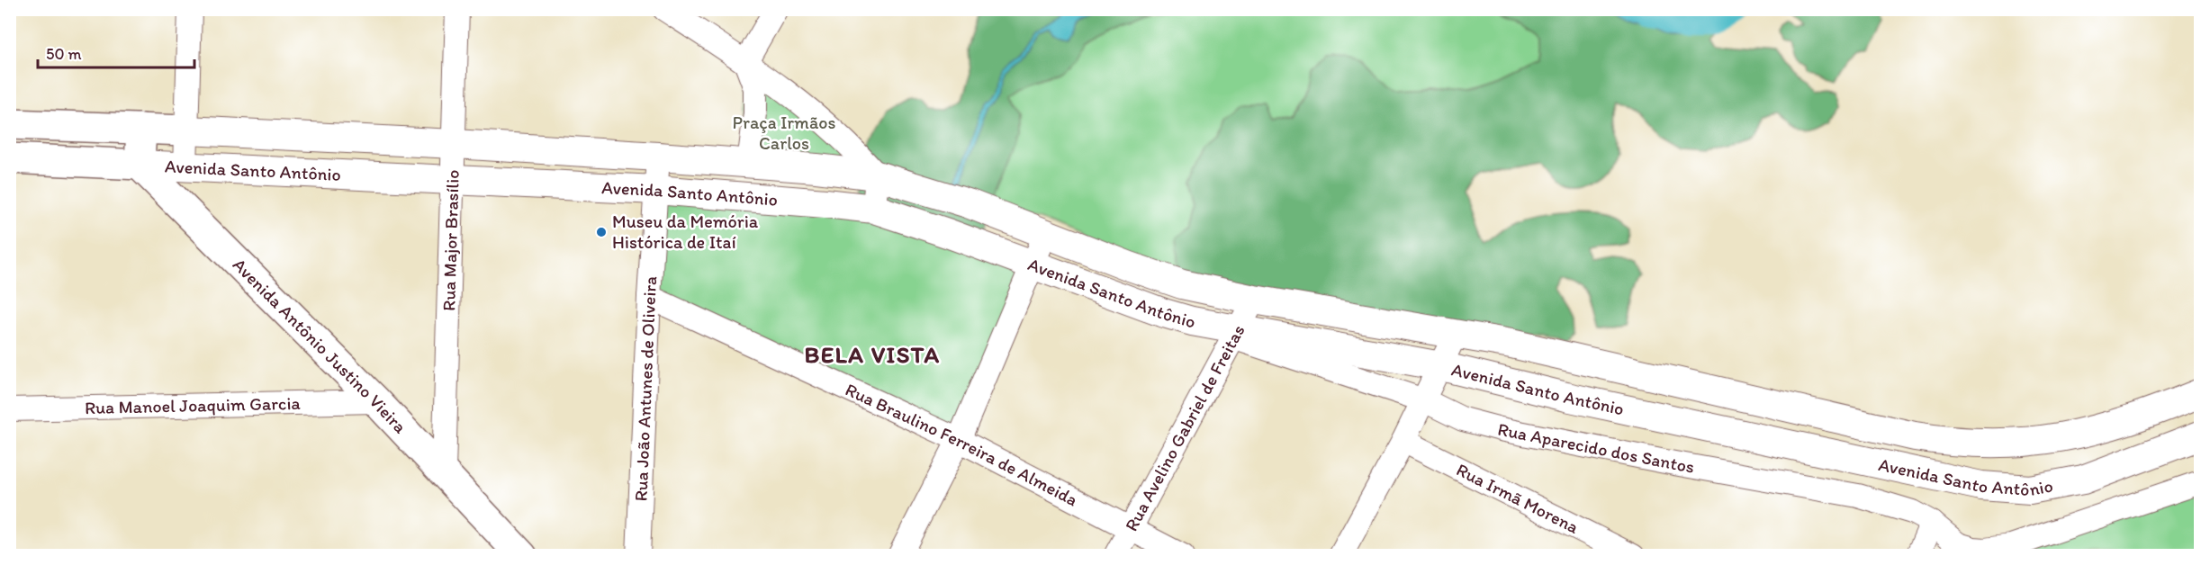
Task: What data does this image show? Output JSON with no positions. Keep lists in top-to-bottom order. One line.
{"streets":{"main road":["Avenida Santo Antônio","Avenida Antônio Justino Vieira"],"street":["Rua Major Brasílio","Rua João Antunes de Oliveira","Rua Manoel Joaquim Garcia","Rua Avelino Gabriel de Freitas","Rua Braulino Ferreira de Almeida","Rua Aparecido dos Santos","Rua Irmã Morena"]},"crossings":[["Avenida Santo Antônio","Rua Major Brasílio"],["Avenida Santo Antônio","Avenida Antônio Justino Vieira"],["Avenida Santo Antônio","Rua João Antunes de Oliveira"],["Avenida Santo Antônio","Rua Avelino Gabriel de Freitas"],["Avenida Santo Antônio","Rua Aparecido dos Santos"],["Rua Major Brasílio","Avenida Antônio Justino Vieira"],["Avenida Antônio Justino Vieira","Rua Manoel Joaquim Garcia"],["Rua João Antunes de Oliveira","Rua Braulino Ferreira de Almeida"],["Rua Avelino Gabriel de Freitas","Rua Braulino Ferreira de Almeida"],["Rua Avelino Gabriel de Freitas","Rua Aparecido dos Santos"]],"districts":["BELA VISTA"],"parks":["Praça Irmãos Carlos"],"places":["Museu da Memória Histórica de Itaí"],"scale_bar":"50 m"}
